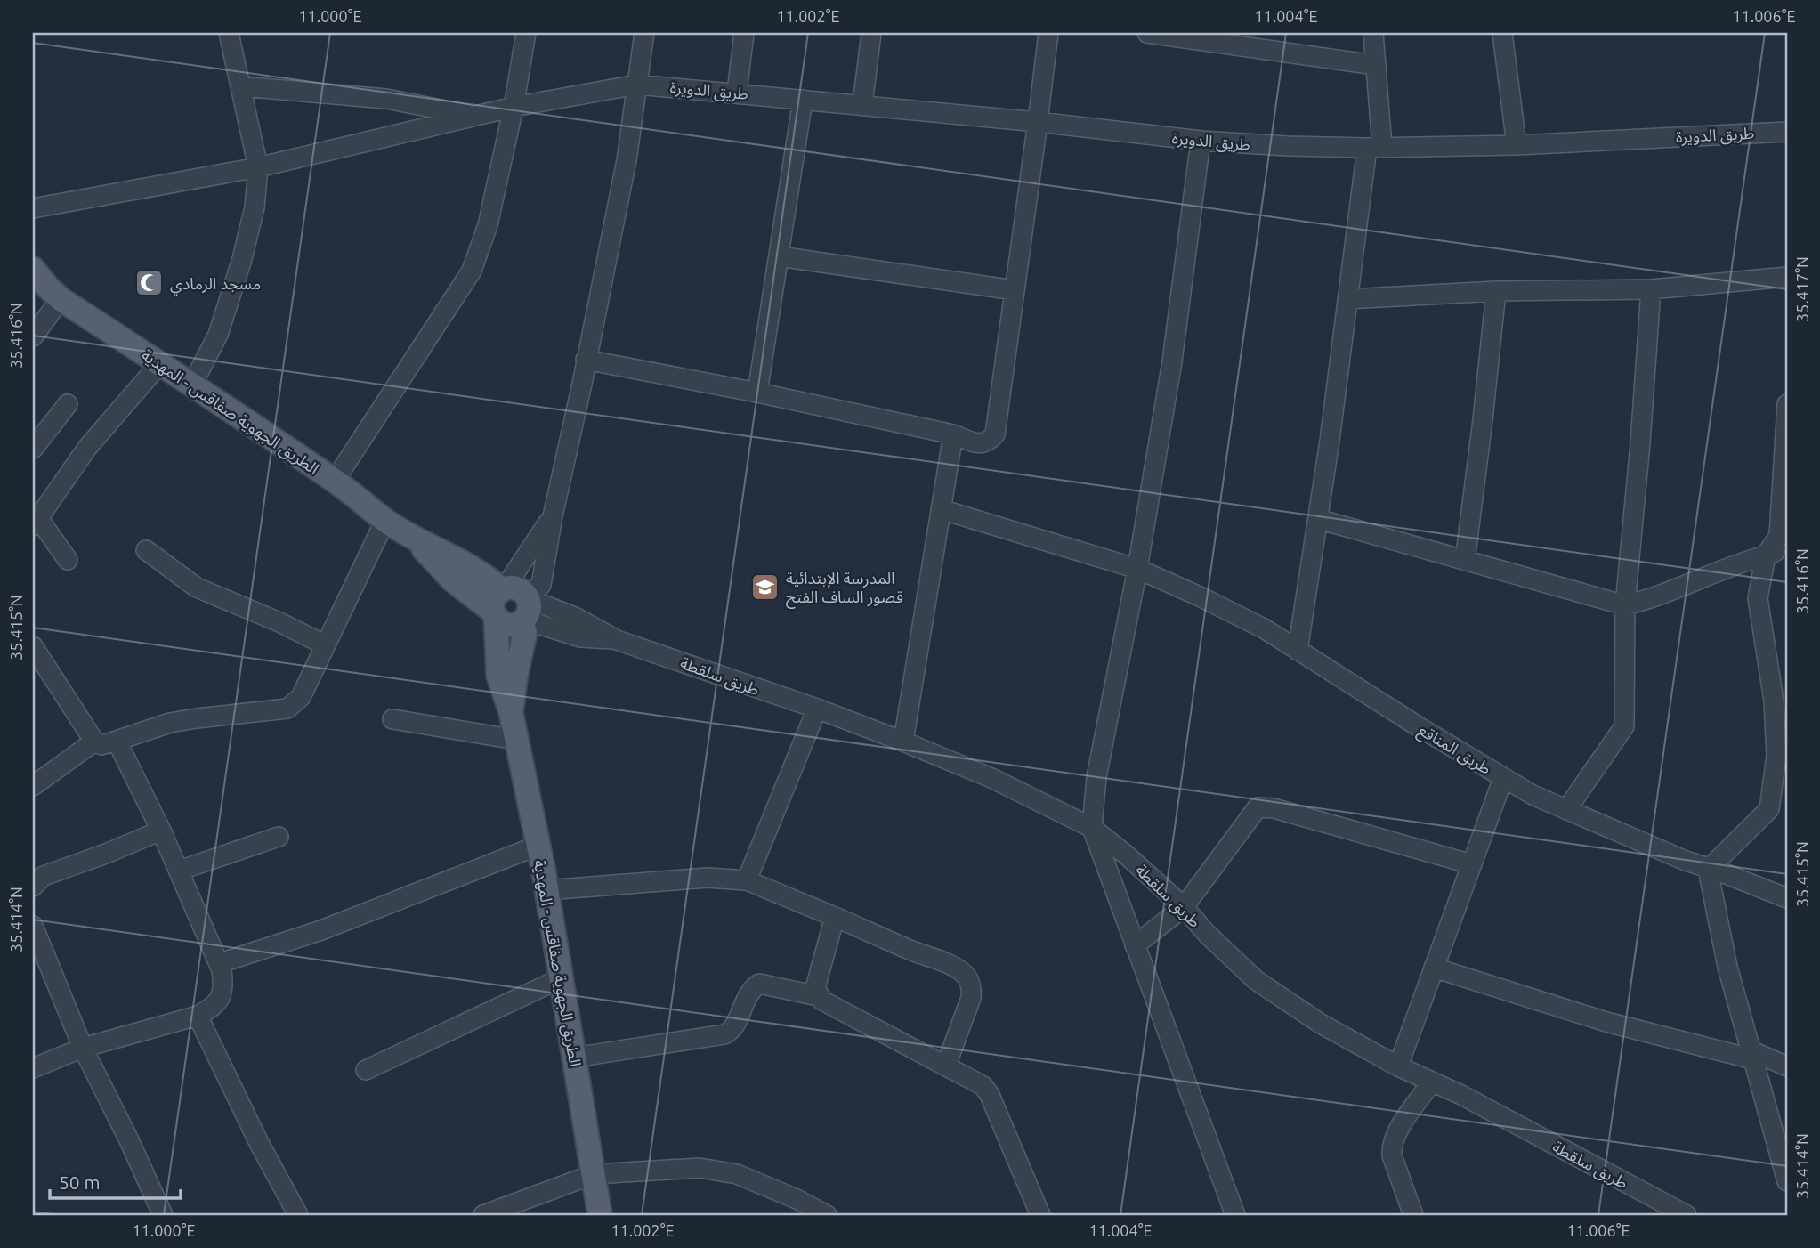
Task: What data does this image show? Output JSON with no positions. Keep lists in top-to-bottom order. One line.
{"streets":{"main road":["الطريق الجهوية صفاقس - المهدية"],"street":["طريق الدويرة","طريق سلقطة","طريق المناقع"]},"crossings":[["الطريق الجهوية صفاقس - المهدية","طريق سلقطة"]],"places":{"mosque":["مسجد الرمادي"],"school or university":["المدرسة الإبتدائية قصور الساف الفتح"]},"scale_bar":"50 m","coordinates":["11.000°E","11.002°E","11.004°E","11.006°E","35.417°N","35.416°N","35.415°N","35.414°N"]}
